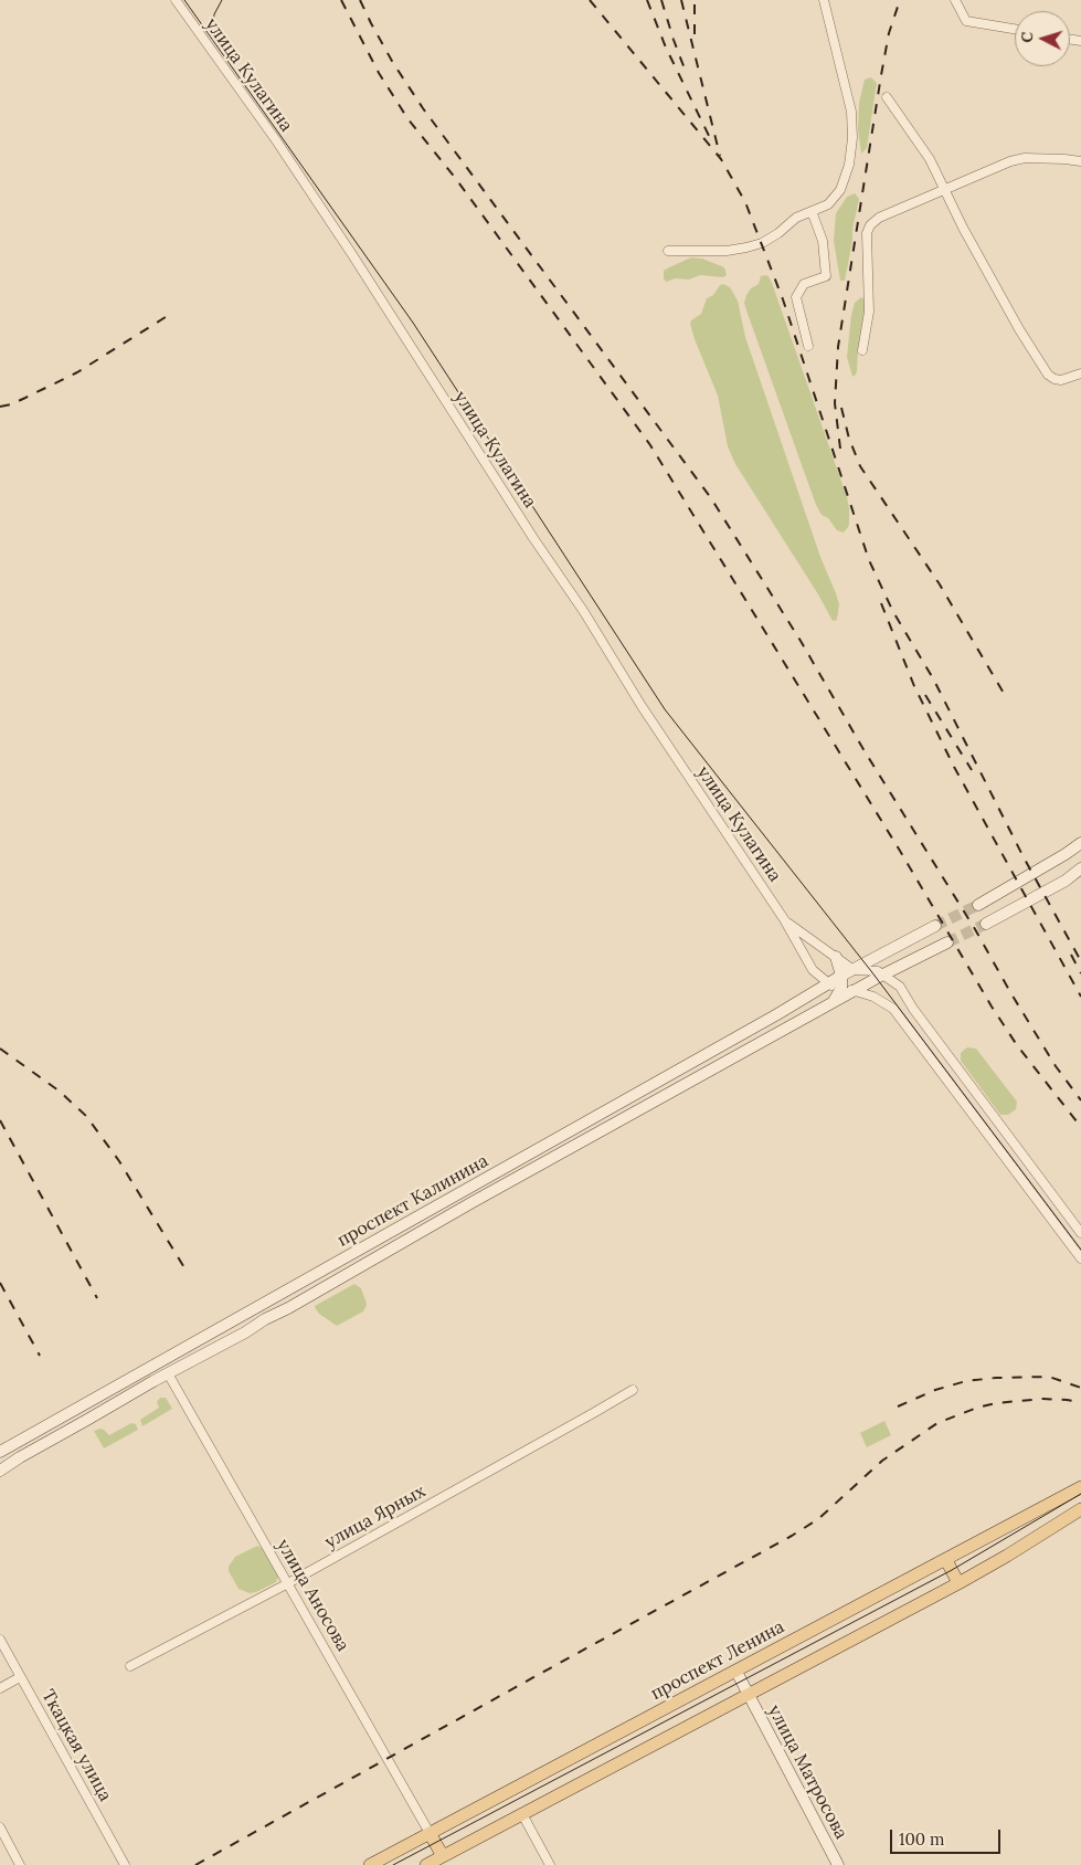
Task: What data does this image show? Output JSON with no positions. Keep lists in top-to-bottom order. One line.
{"streets":{"main road":["проспект Калинина","проспект Ленина","улица Матросова"],"street":["улица Кулагина","улица Ярных","улица Аносова","Ткацкая улица"]},"crossings":[["улица Кулагина","проспект Калинина"],["проспект Калинина","улица Аносова"],["улица Ярных","улица Аносова"],["улица Аносова","проспект Ленина"],["проспект Ленина","улица Матросова"]],"scale_bar":"100 m","north":"left"}
